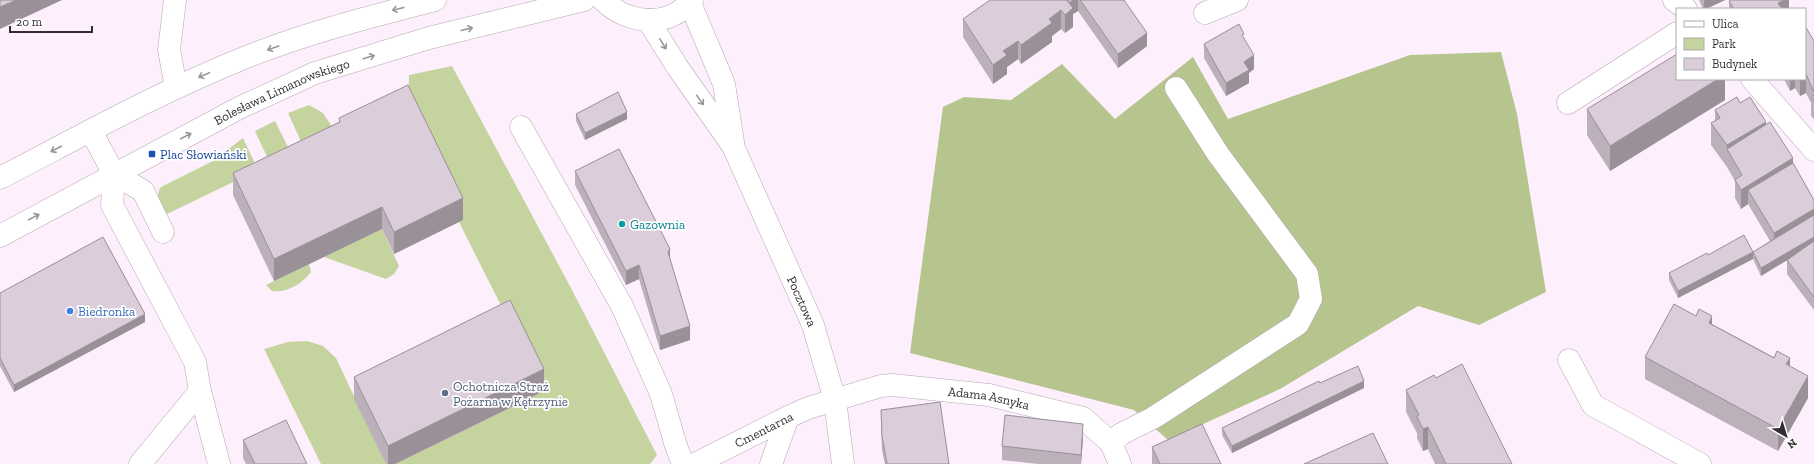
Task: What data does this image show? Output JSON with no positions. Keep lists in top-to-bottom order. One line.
{"streets":{"street":["Bolesława Limanowskiego","Pocztowa","Adama Asnyka","Cmentarna"]},"crossings":[["Pocztowa","Adama Asnyka"],["Pocztowa","Cmentarna"],["Adama Asnyka","Cmentarna"]],"places":{"transit":["Plac Słowiański"],"other":["Gazownia","Biedronka","Ochotnicza Straż Pożarna w Kętrzynie"]},"legend":["Ulica","Park","Budynek"],"scale_bar":"20 m","north":"bottom right"}
